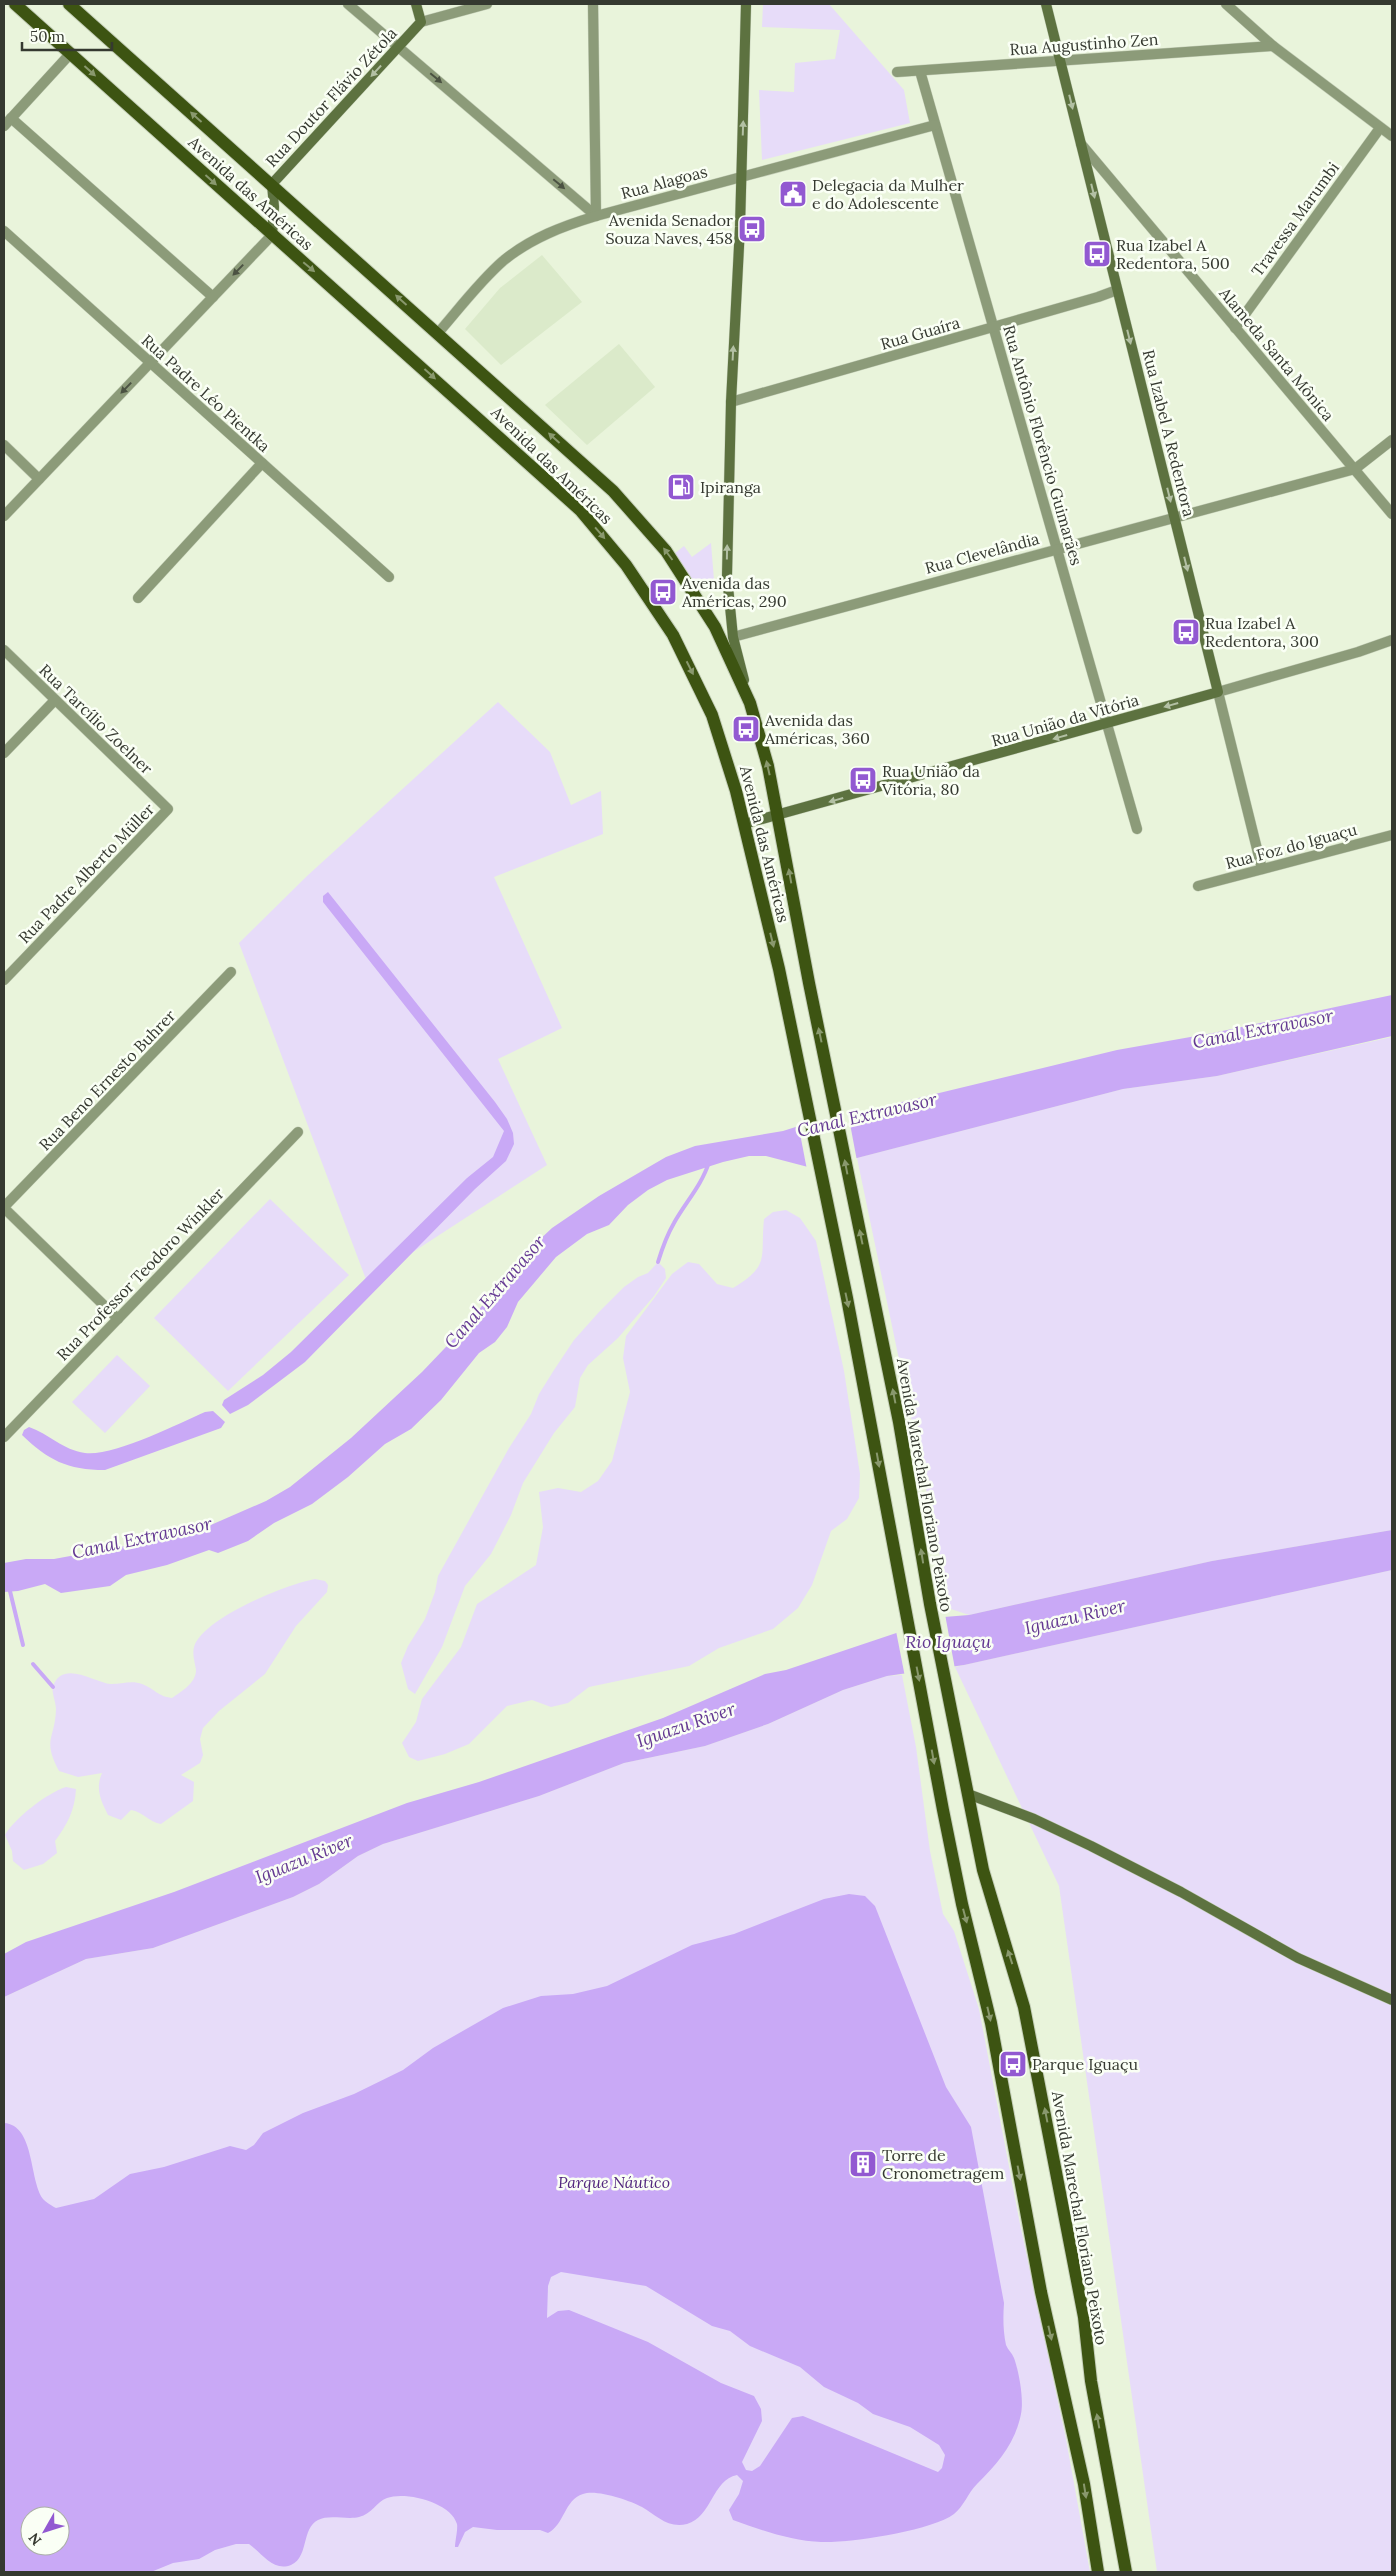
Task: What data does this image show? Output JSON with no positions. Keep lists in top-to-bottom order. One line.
{"streets":{"main road":["Rua Doutor Flávio Zétola","Avenida das Américas","Rua Izabel A Redentora","Rua União da Vitória","Avenida Marechal Floriano Peixoto"],"street":["Rua Augustinho Zen","Rua Alagoas","Travessa Marumbi","Rua Guaíra","Alameda Santa Mônica","Rua Padre Léo Pientka","Rua Antônio Florêncio Guimarães","Rua Clevelândia","Rua Tarcílio Zoelner","Rua Foz do Iguaçu","Rua Padre Alberto Müller","Rua Beno Ernesto Buhrer","Rua Professor Teodoro Winkler"]},"crossings":[["Rua Augustinho Zen","Rua Izabel A Redentora"],["Rua Augustinho Zen","Rua Antônio Florêncio Guimarães"],["Rua Doutor Flávio Zétola","Avenida das Américas"],["Rua Alagoas","Avenida das Américas"],["Rua Alagoas","Rua Antônio Florêncio Guimarães"],["Avenida das Américas","Rua União da Vitória"],["Avenida das Américas","Avenida Marechal Floriano Peixoto"],["Travessa Marumbi","Alameda Santa Mônica"],["Rua Guaíra","Rua Izabel A Redentora"],["Rua Guaíra","Rua Antônio Florêncio Guimarães"],["Alameda Santa Mônica","Rua Izabel A Redentora"],["Alameda Santa Mônica","Rua Clevelândia"],["Rua Izabel A Redentora","Rua Clevelândia"],["Rua Izabel A Redentora","Rua União da Vitória"],["Rua Izabel A Redentora","Rua Foz do Iguaçu"],["Rua Antônio Florêncio Guimarães","Rua Clevelândia"],["Rua Antônio Florêncio Guimarães","Rua União da Vitória"],["Rua Tarcílio Zoelner","Rua Padre Alberto Müller"]],"one_way":["Rua Doutor Flávio Zétola","Rua Izabel A Redentora","Rua União da Vitória","Avenida Marechal Floriano Peixoto"],"water":["Canal Extravasor","Iguazu River","Rio Iguaçu"],"parks":["Parque Náutico"],"places":{"public building":["Delegacia da Mulher e do Adolescente"],"bus stop":["Avenida Senador Souza Naves, 458","Rua Izabel A Redentora, 500","Avenida das Américas, 290","Rua Izabel A Redentora, 300","Avenida das Américas, 360","Rua União da Vitória, 80","Parque Iguaçu"],"fuel station":["Ipiranga"],"building":["Torre de Cronometragem"]},"scale_bar":"50 m","north":"bottom left"}
